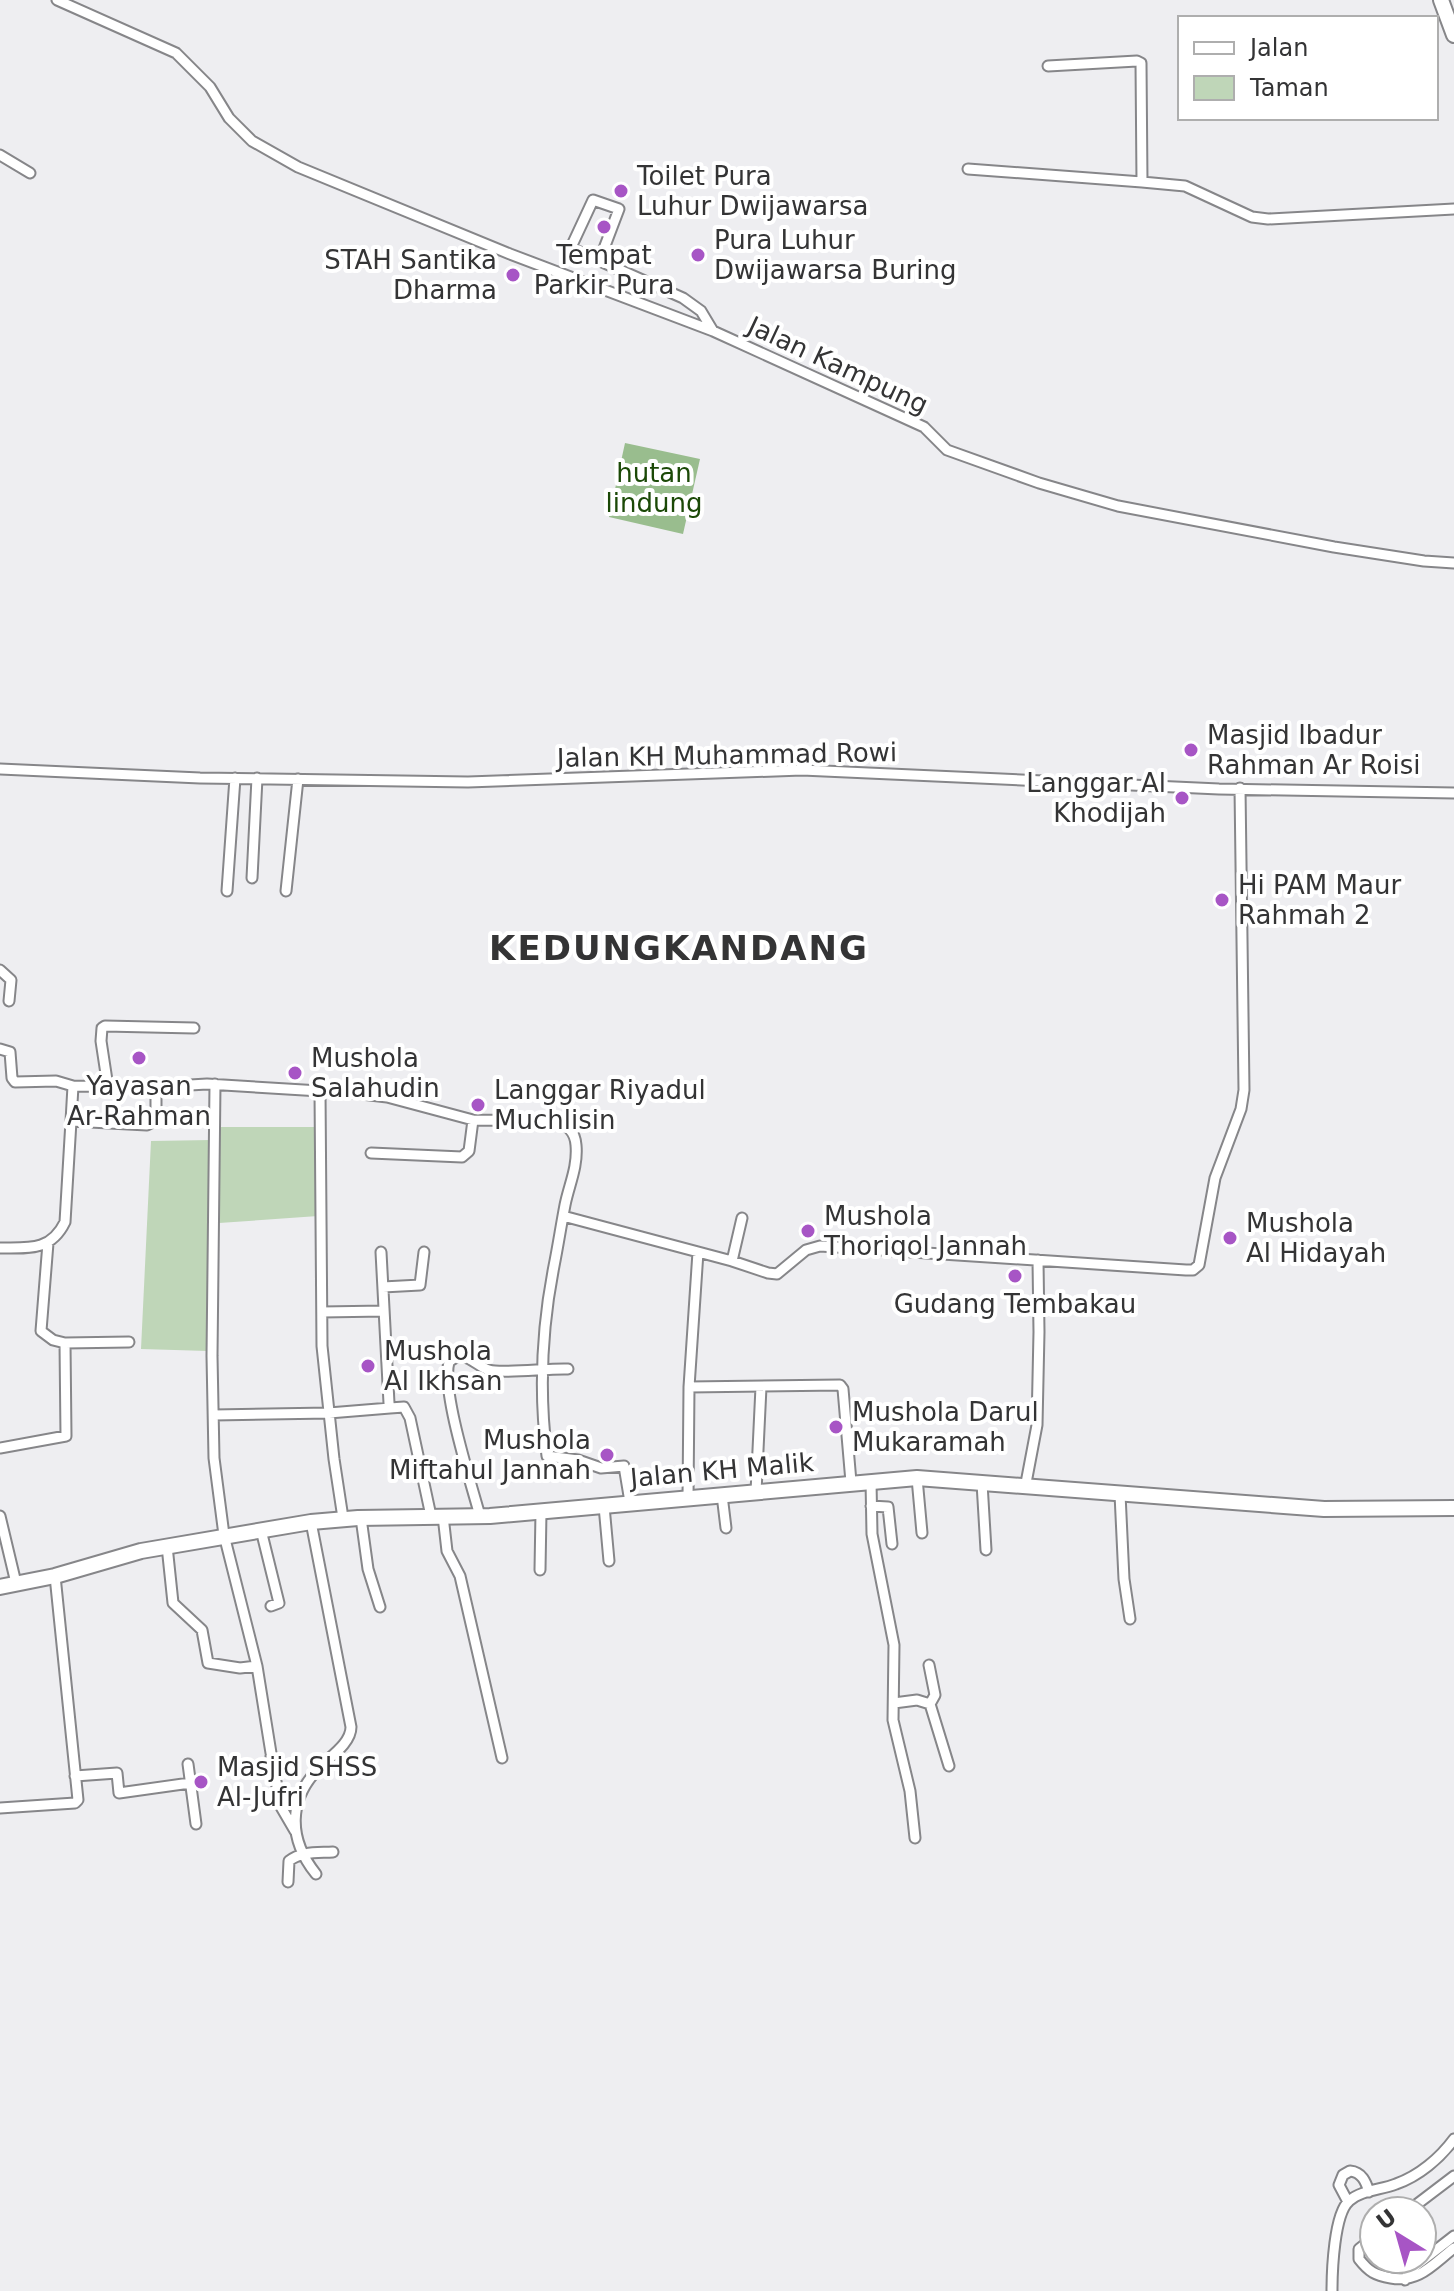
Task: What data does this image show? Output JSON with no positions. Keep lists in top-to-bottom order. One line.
{"streets":{"street":["Jalan Kampung","Jalan KH Muhammad Rowi","Jalan KH Malik"]},"districts":["KEDUNGKANDANG"],"parks":["hutan lindung"],"places":["Toilet Pura Luhur Dwijawarsa","Tempat Parkir Pura","Pura Luhur Dwijawarsa Buring","STAH Santika Dharma","Masjid Ibadur Rahman Ar Roisi","Langgar Al Khodijah","Hi PAM Maur Rahmah 2","Yayasan Ar-Rahman","Mushola Salahudin","Langgar Riyadul Muchlisin","Mushola Thoriqol Jannah","Mushola Al Hidayah","Gudang Tembakau","Mushola Al Ikhsan","Mushola Darul Mukaramah","Mushola Miftahul Jannah","Masjid SHSS Al-Jufri"],"legend":["Jalan","Taman"],"north":"top left"}
